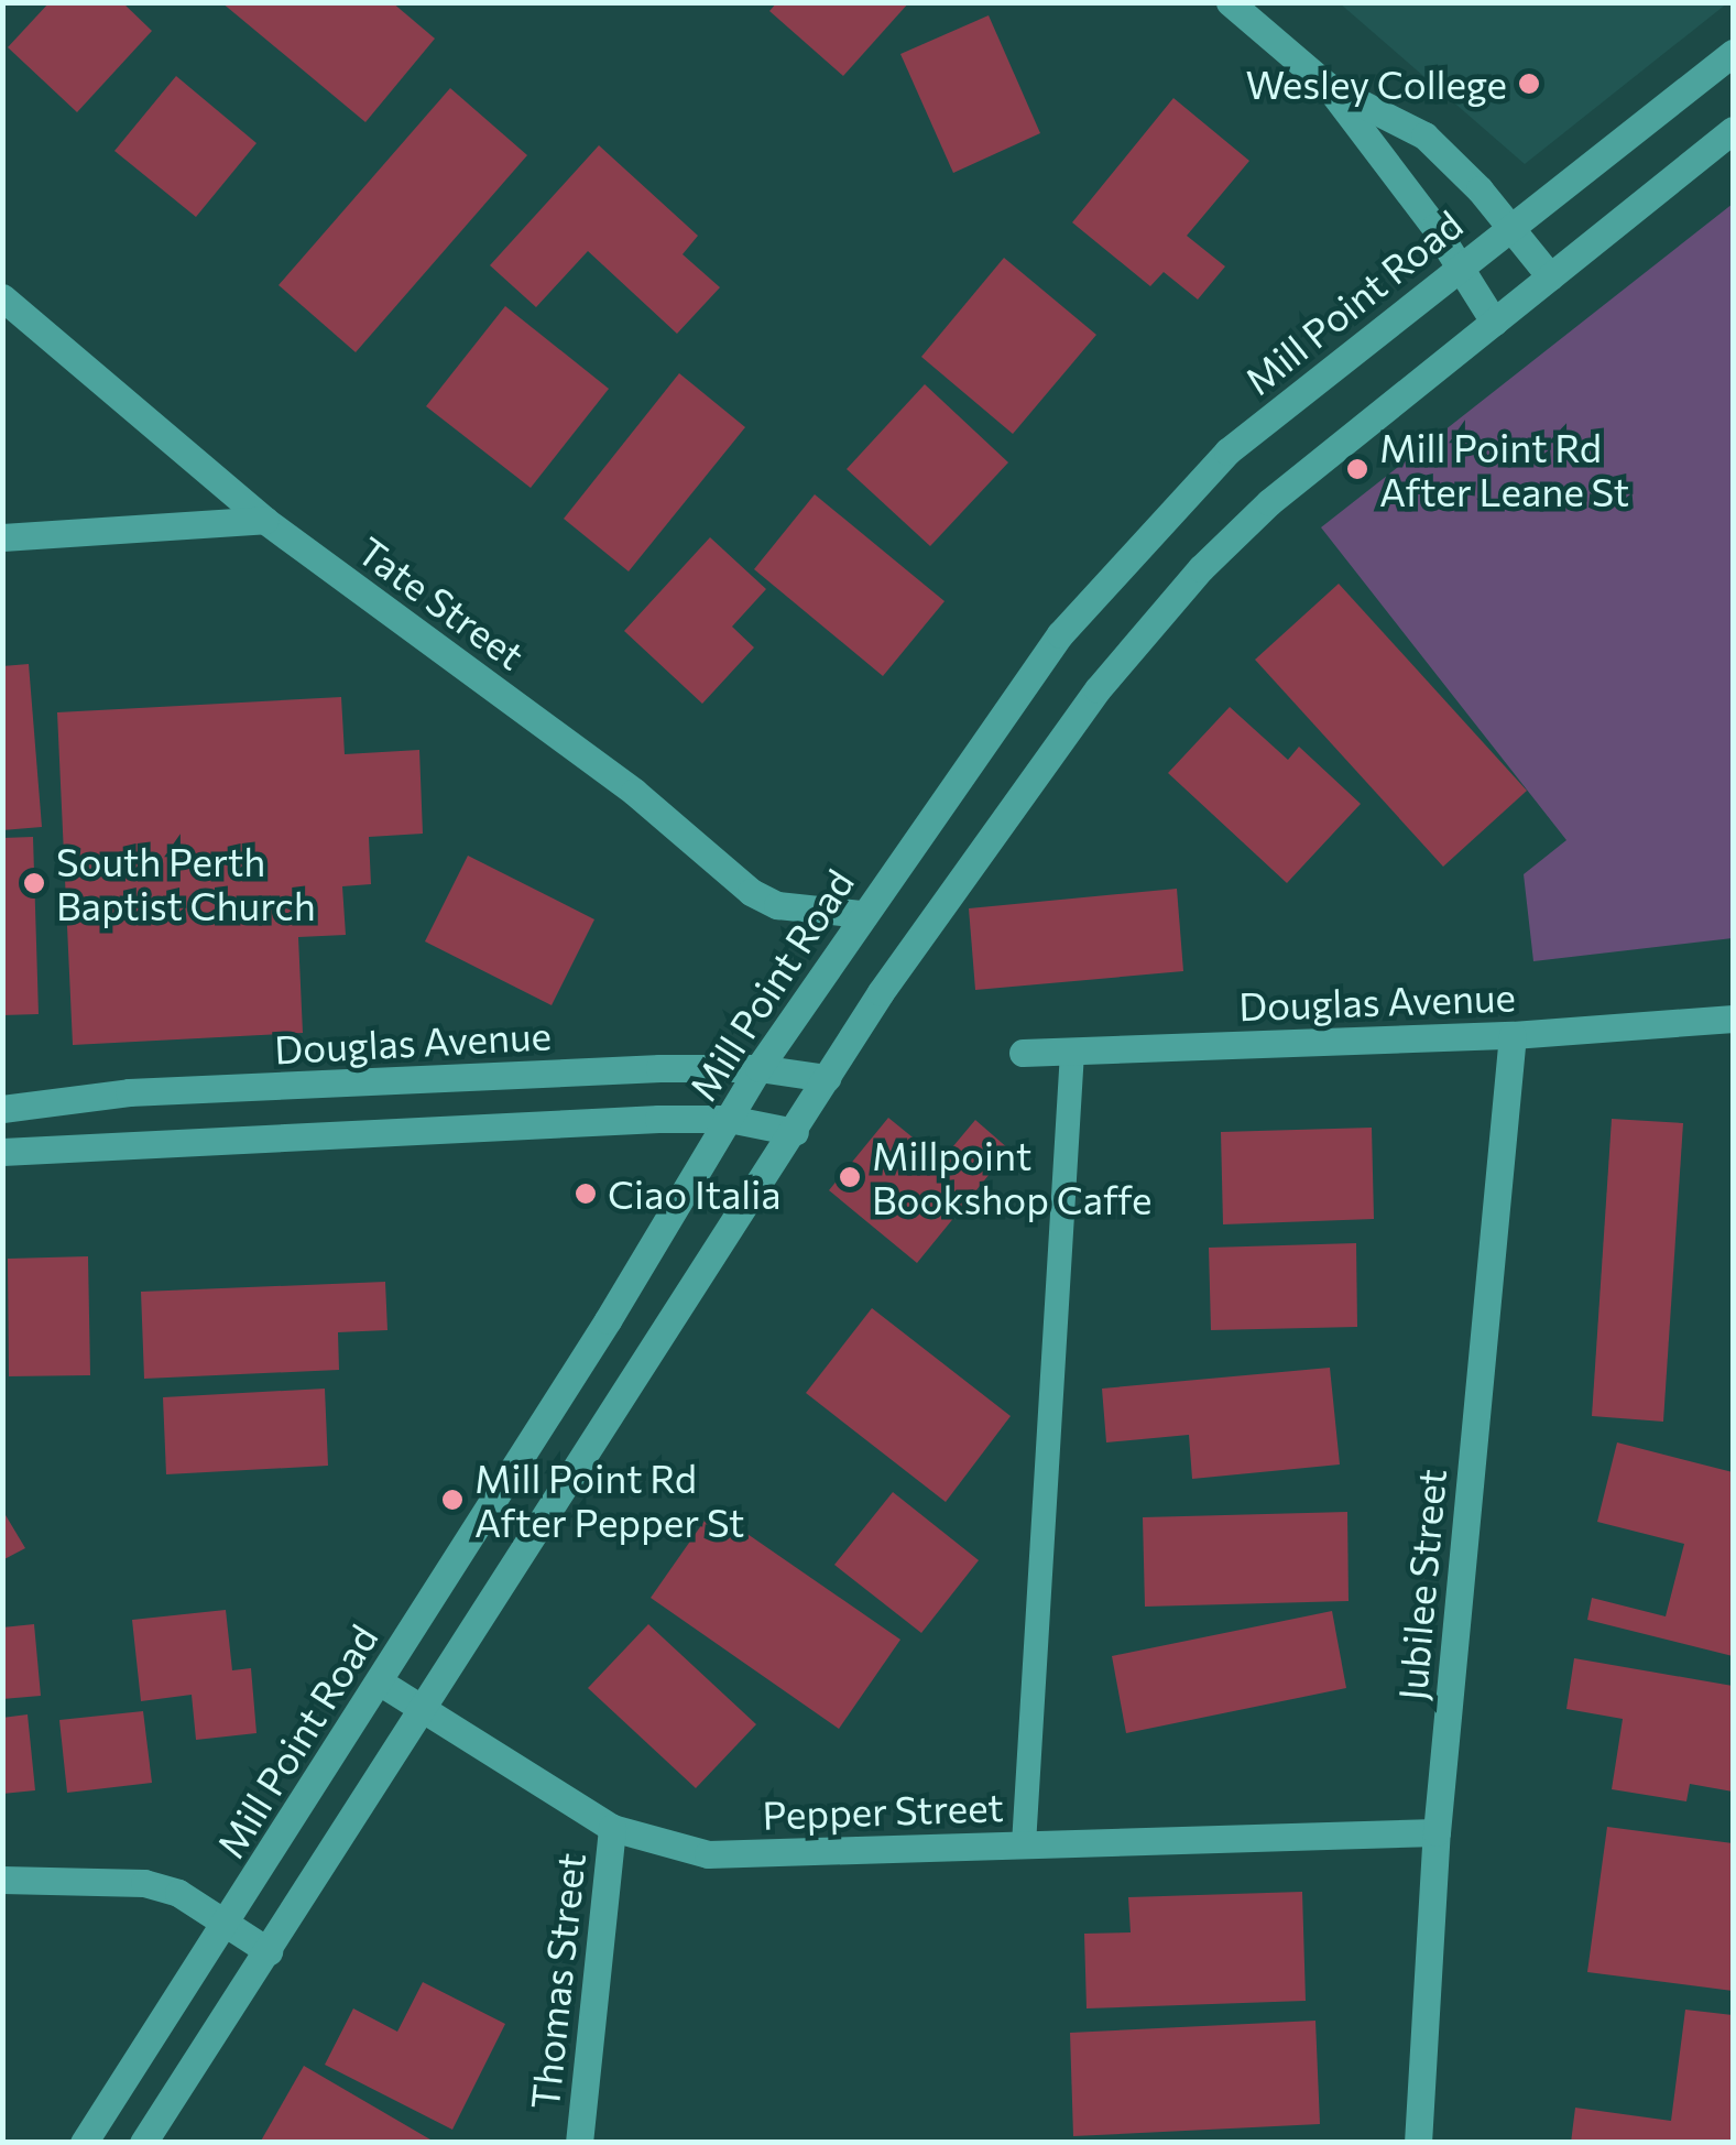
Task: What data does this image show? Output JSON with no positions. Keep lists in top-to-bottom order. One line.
{"streets":{"main road":["Mill Point Road","Tate Street","Douglas Avenue","Jubilee Street","Pepper Street","Thomas Street"]},"crossings":[["Mill Point Road","Tate Street"],["Mill Point Road","Douglas Avenue"],["Mill Point Road","Pepper Street"],["Douglas Avenue","Jubilee Street"],["Jubilee Street","Pepper Street"],["Pepper Street","Thomas Street"]],"places":["Wesley College","Mill Point Rd After Leane St","South Perth Baptist Church","Millpoint Bookshop Caffe","Ciao Italia","Mill Point Rd After Pepper St"]}
